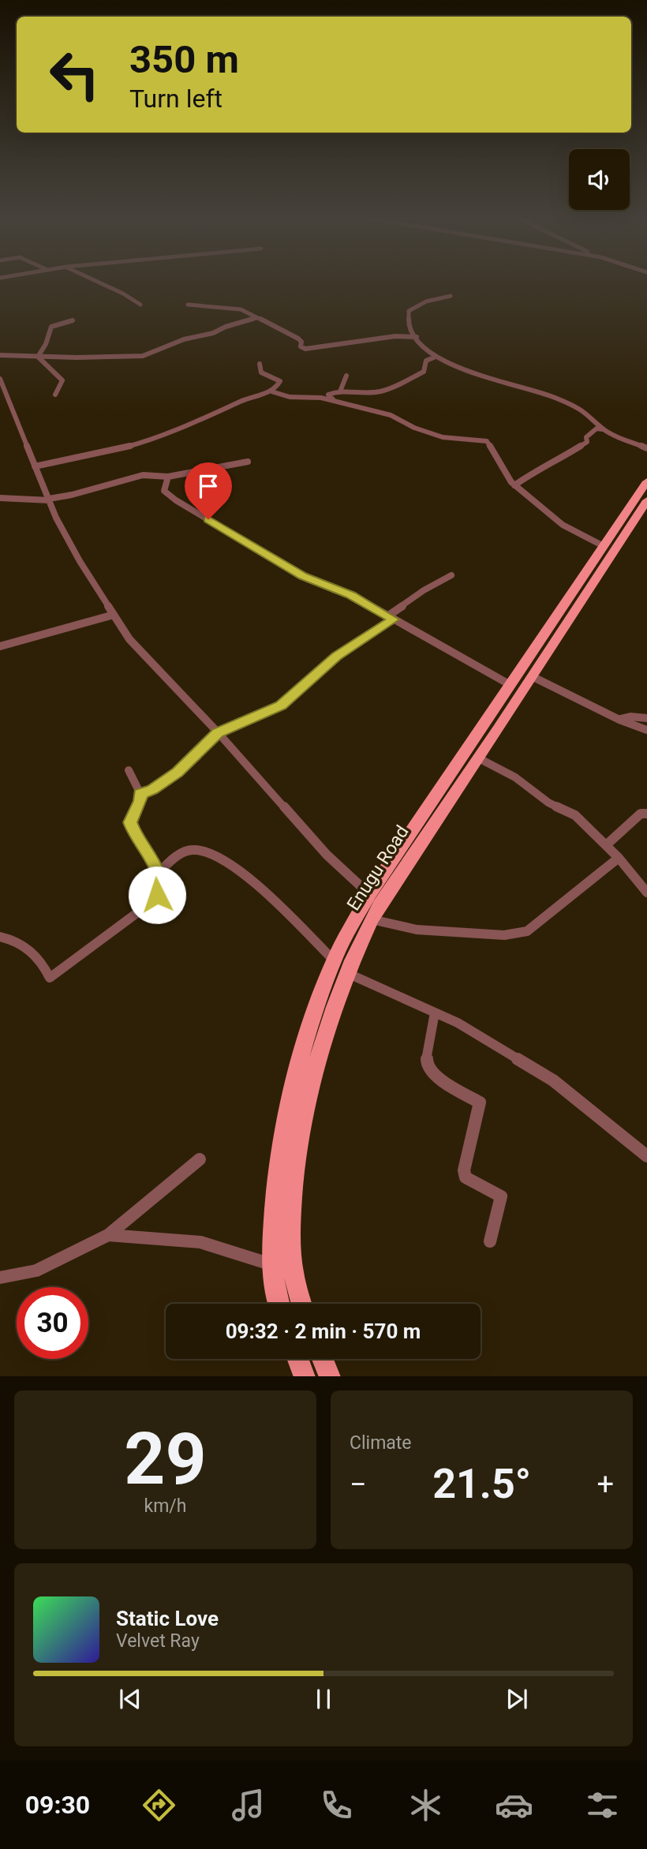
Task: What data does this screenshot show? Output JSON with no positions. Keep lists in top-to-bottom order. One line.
{"streets":{"main road":["Enugu Road"]},"page":{"turn":["350 m","Turn left"],"limit":"30","trip":"09:32 · 2 min · 570 m","tile":[["29","km/h"],"Climate"],"heat":["−","21.5°","+"],"song":["Static Love","Velvet Ray"],"tabs":"09:30"}}
